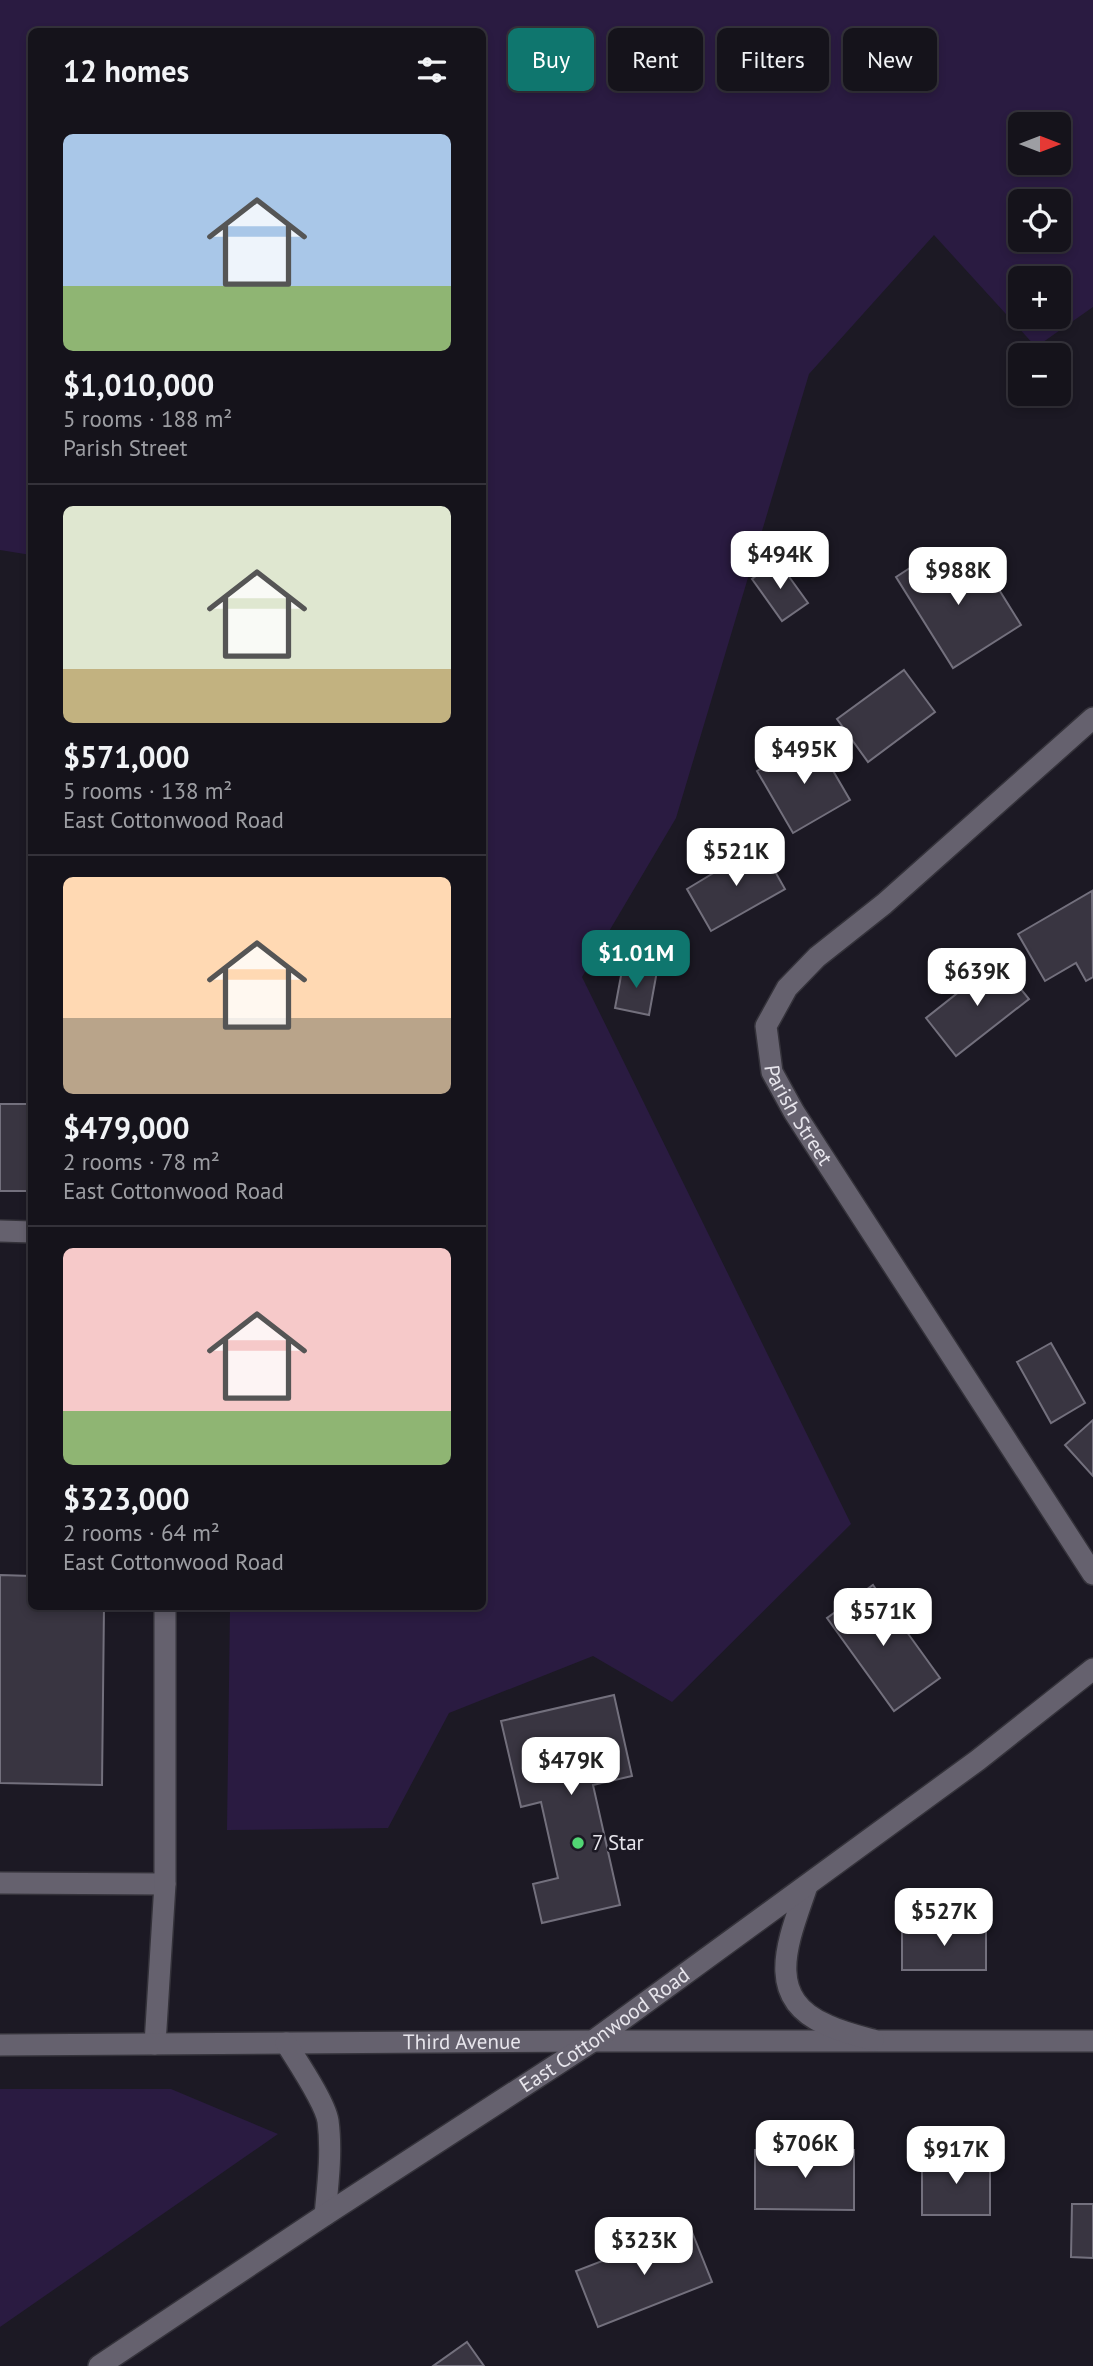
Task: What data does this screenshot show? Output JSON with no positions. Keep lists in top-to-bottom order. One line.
{"streets":{"street":["Parish Street","East Cottonwood Road","Third Avenue"]},"crossings":[["East Cottonwood Road","Third Avenue"]],"places":["7 Star"],"north":"right","page":{"chip":["Buy","Rent","Filters","New"],"heading":"12 homes","map_buttons":["+","−"],"list":[{"name":"$1,010,000","note":"5 rooms · 188 m² · Parish Street"},{"name":"$571,000","note":"5 rooms · 138 m² · East Cottonwood Road"},{"name":"$479,000","note":"2 rooms · 78 m² · East Cottonwood Road"},{"name":"$323,000","note":"2 rooms · 64 m² · East Cottonwood Road"}],"price":["$494K","$988K","$495K","$521K","$1.01M","$639K","$571K","$479K","$527K","$706K","$917K","$323K"]}}
